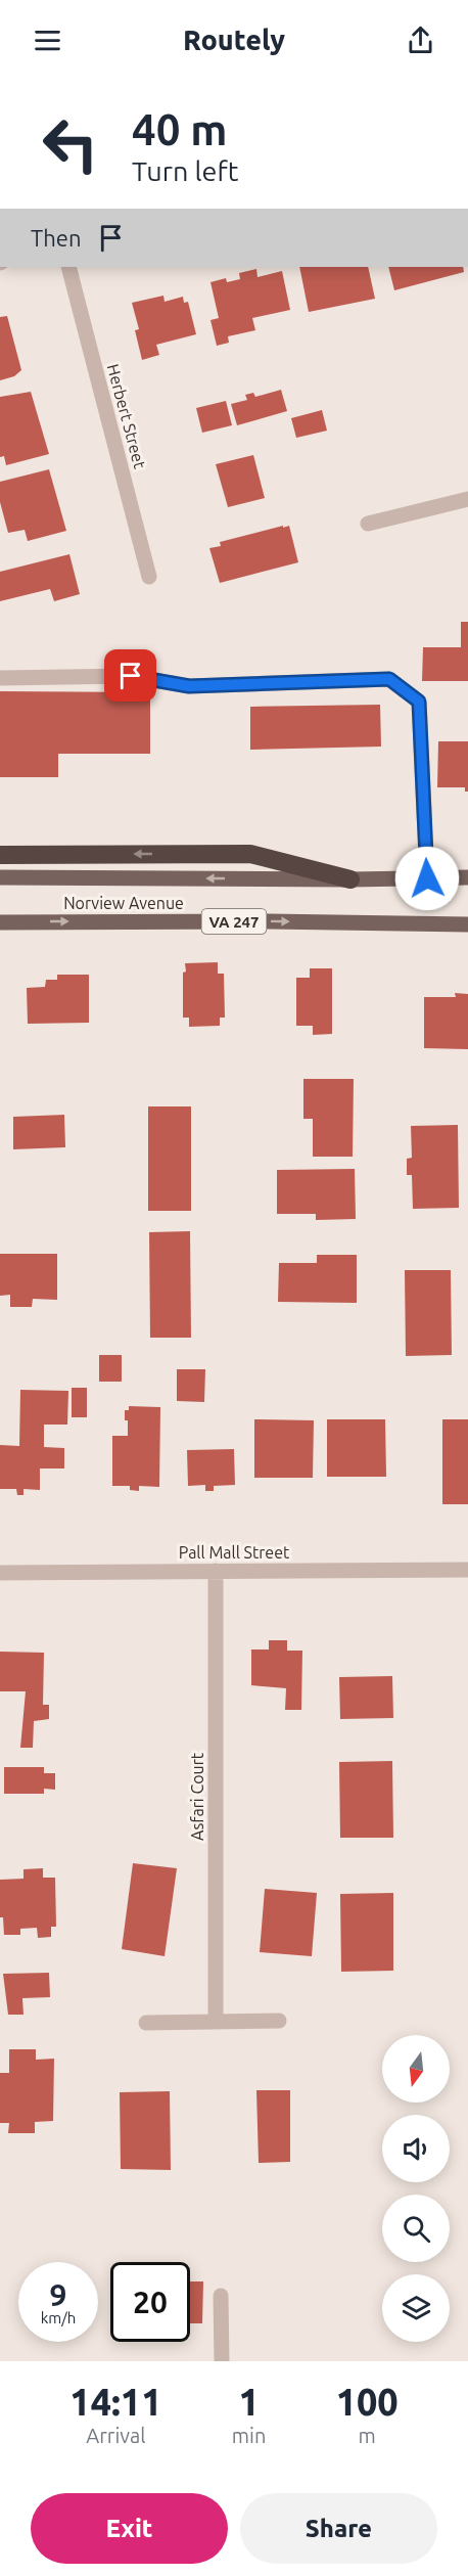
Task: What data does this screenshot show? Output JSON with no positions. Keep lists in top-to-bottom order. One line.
{"streets":{"main road":["Norview Avenue","VA 247"],"street":["Herbert Street","Pall Mall Street","Asfari Court"]},"crossings":[["Pall Mall Street","Asfari Court"]],"north":"bottom","page":{"header":"Routely","turn":["40 m","Turn left"],"then":"Then","speed":"9 km/h","limit":"20","eta":["14:11","Arrival","1","min","100","m"],"buttons":["Exit","Share"]}}
